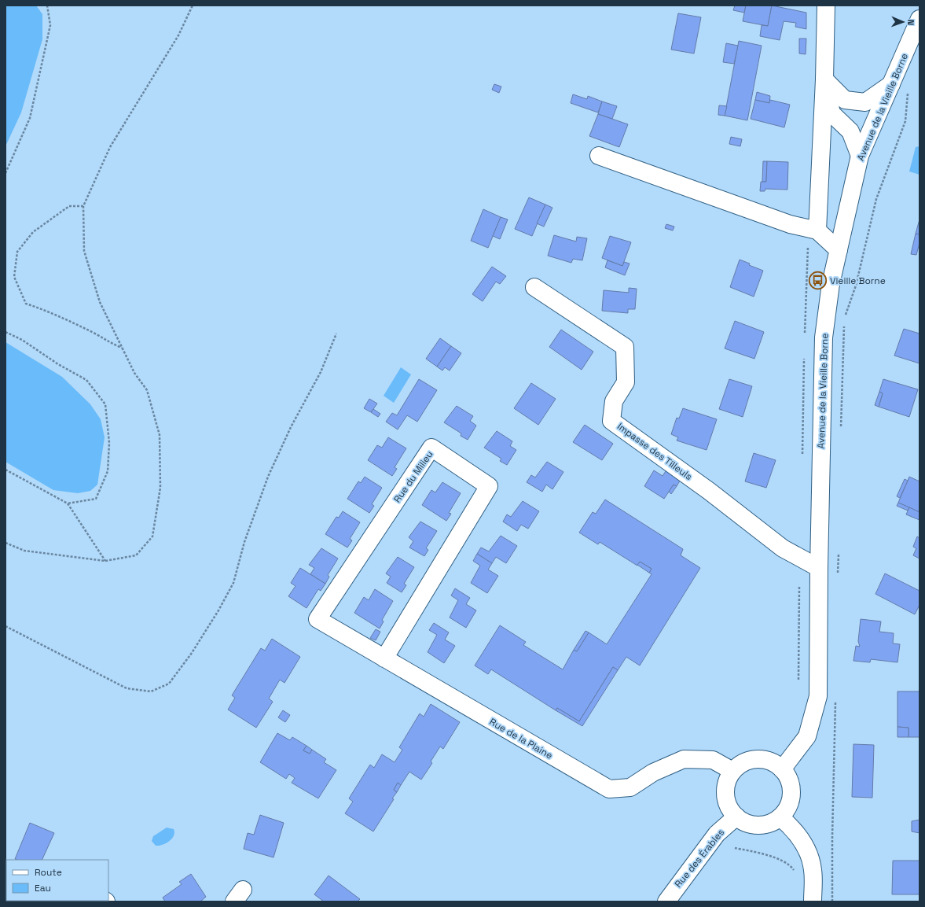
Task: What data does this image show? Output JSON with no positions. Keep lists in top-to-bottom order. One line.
{"streets":{"main road":["Avenue de la Vieille Borne","Impasse des Tilleuls","Rue du Milieu","Rue de la Plaine","Rue des Érables"]},"crossings":[["Avenue de la Vieille Borne","Impasse des Tilleuls"],["Avenue de la Vieille Borne","Rue de la Plaine"],["Avenue de la Vieille Borne","Rue des Érables"],["Rue du Milieu","Rue de la Plaine"],["Rue de la Plaine","Rue des Érables"]],"places":{"bus stop":["Vieille Borne"]},"legend":["Route","Eau"],"north":"right"}
